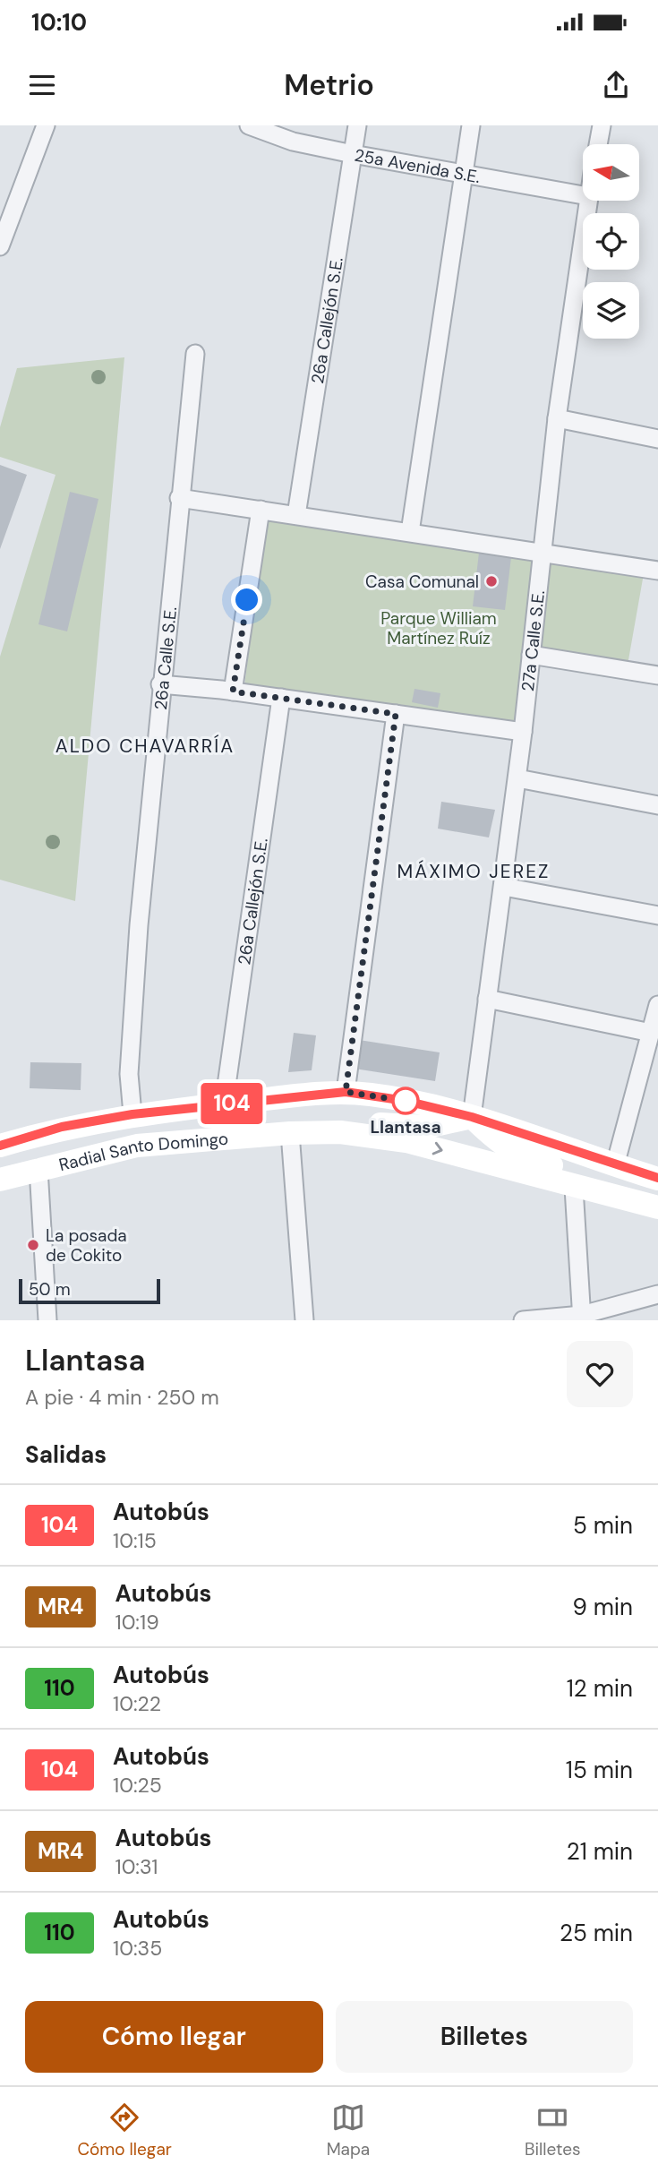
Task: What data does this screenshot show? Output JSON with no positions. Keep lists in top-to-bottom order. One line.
{"streets":{"main road":["Radial Santo Domingo"],"street":["25a Avenida S.E.","26a Callejón S.E.","27a Calle S.E.","26a Calle S.E."]},"crossings":[["25a Avenida S.E.","26a Callejón S.E."],["26a Callejón S.E.","Radial Santo Domingo"],["27a Calle S.E.","Radial Santo Domingo"],["26a Calle S.E.","Radial Santo Domingo"]],"districts":["ALDO CHAVARRÍA","MÁXIMO JEREZ"],"parks":["Parque William Martínez Ruíz"],"places":["Casa Comunal","Llantasa","La posada de Cokito"],"lines":["bus line 104"],"scale_bar":"50 m","north":"left","page":{"status":"10:10","header":"Metrio","on_map":"104","scale":"50 m","heading":[["Llantasa","A pie · 4 min · 250 m"],"Salidas"],"list":[{"mark":"104","name":"Autobús","note":"10:15","value":"5 min"},{"mark":"MR4","name":"Autobús","note":"10:19","value":"9 min"},{"mark":"110","name":"Autobús","note":"10:22","value":"12 min"},{"mark":"104","name":"Autobús","note":"10:25","value":"15 min"},{"mark":"MR4","name":"Autobús","note":"10:31","value":"21 min"},{"mark":"110","name":"Autobús","note":"10:35","value":"25 min"}],"buttons":["Cómo llegar","Billetes"],"tabs":["Cómo llegar","Mapa","Billetes"]}}
